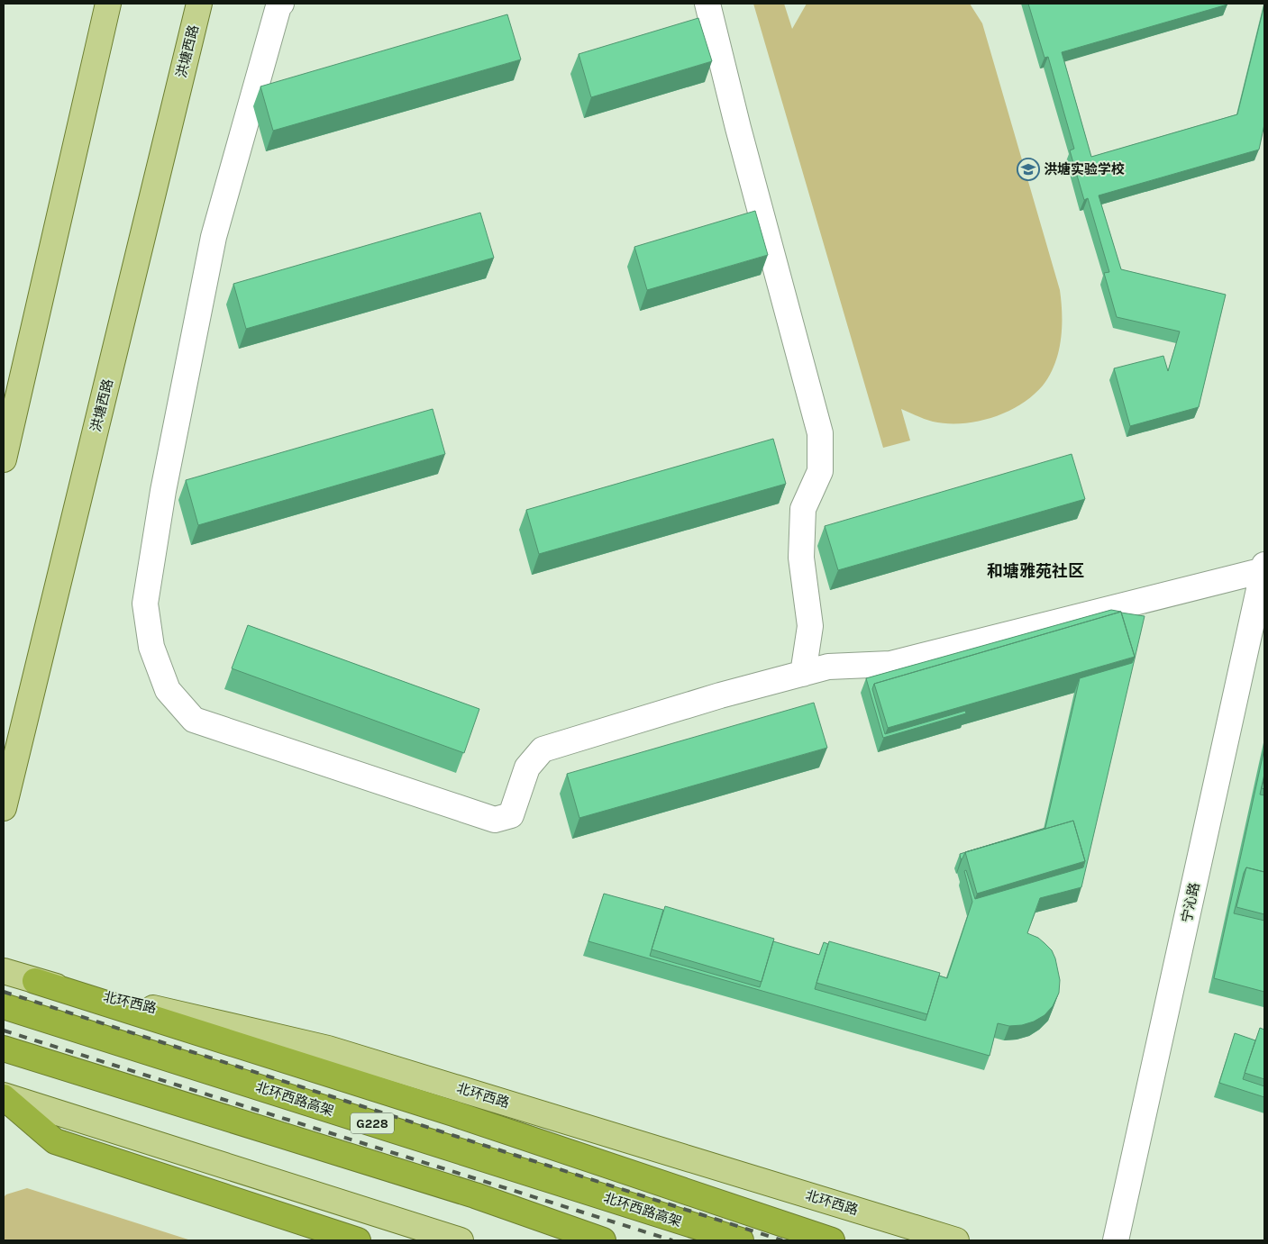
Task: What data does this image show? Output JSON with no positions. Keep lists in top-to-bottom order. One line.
{"streets":{"highway":["北环西路高架","G228"],"main road":["洪塘西路","北环西路"],"street":["宁沁路"]},"districts":["和塘雅苑社区"],"places":{"school or university":["洪塘实验学校"]}}
